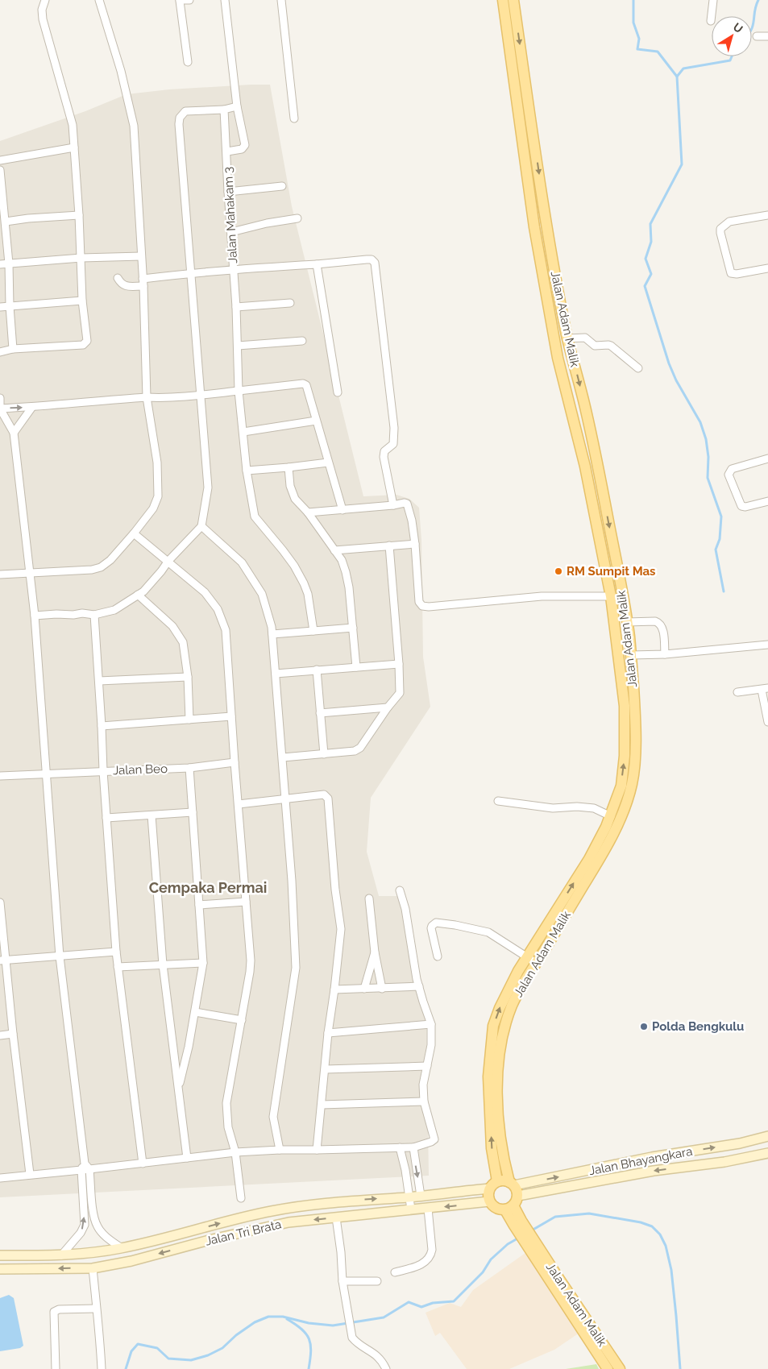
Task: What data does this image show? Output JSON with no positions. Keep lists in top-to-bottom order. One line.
{"streets":{"main road":["Jalan Adam Malik"],"street":["Jalan Mahakam 3","Jalan Beo","Jalan Bhayangkara","Jalan Tri Brata"]},"crossings":[["Jalan Adam Malik","Jalan Bhayangkara"],["Jalan Adam Malik","Jalan Tri Brata"],["Jalan Bhayangkara","Jalan Tri Brata"]],"districts":["Cempaka Permai"],"places":["RM Sumpit Mas","Polda Bengkulu"],"north":"top right"}
